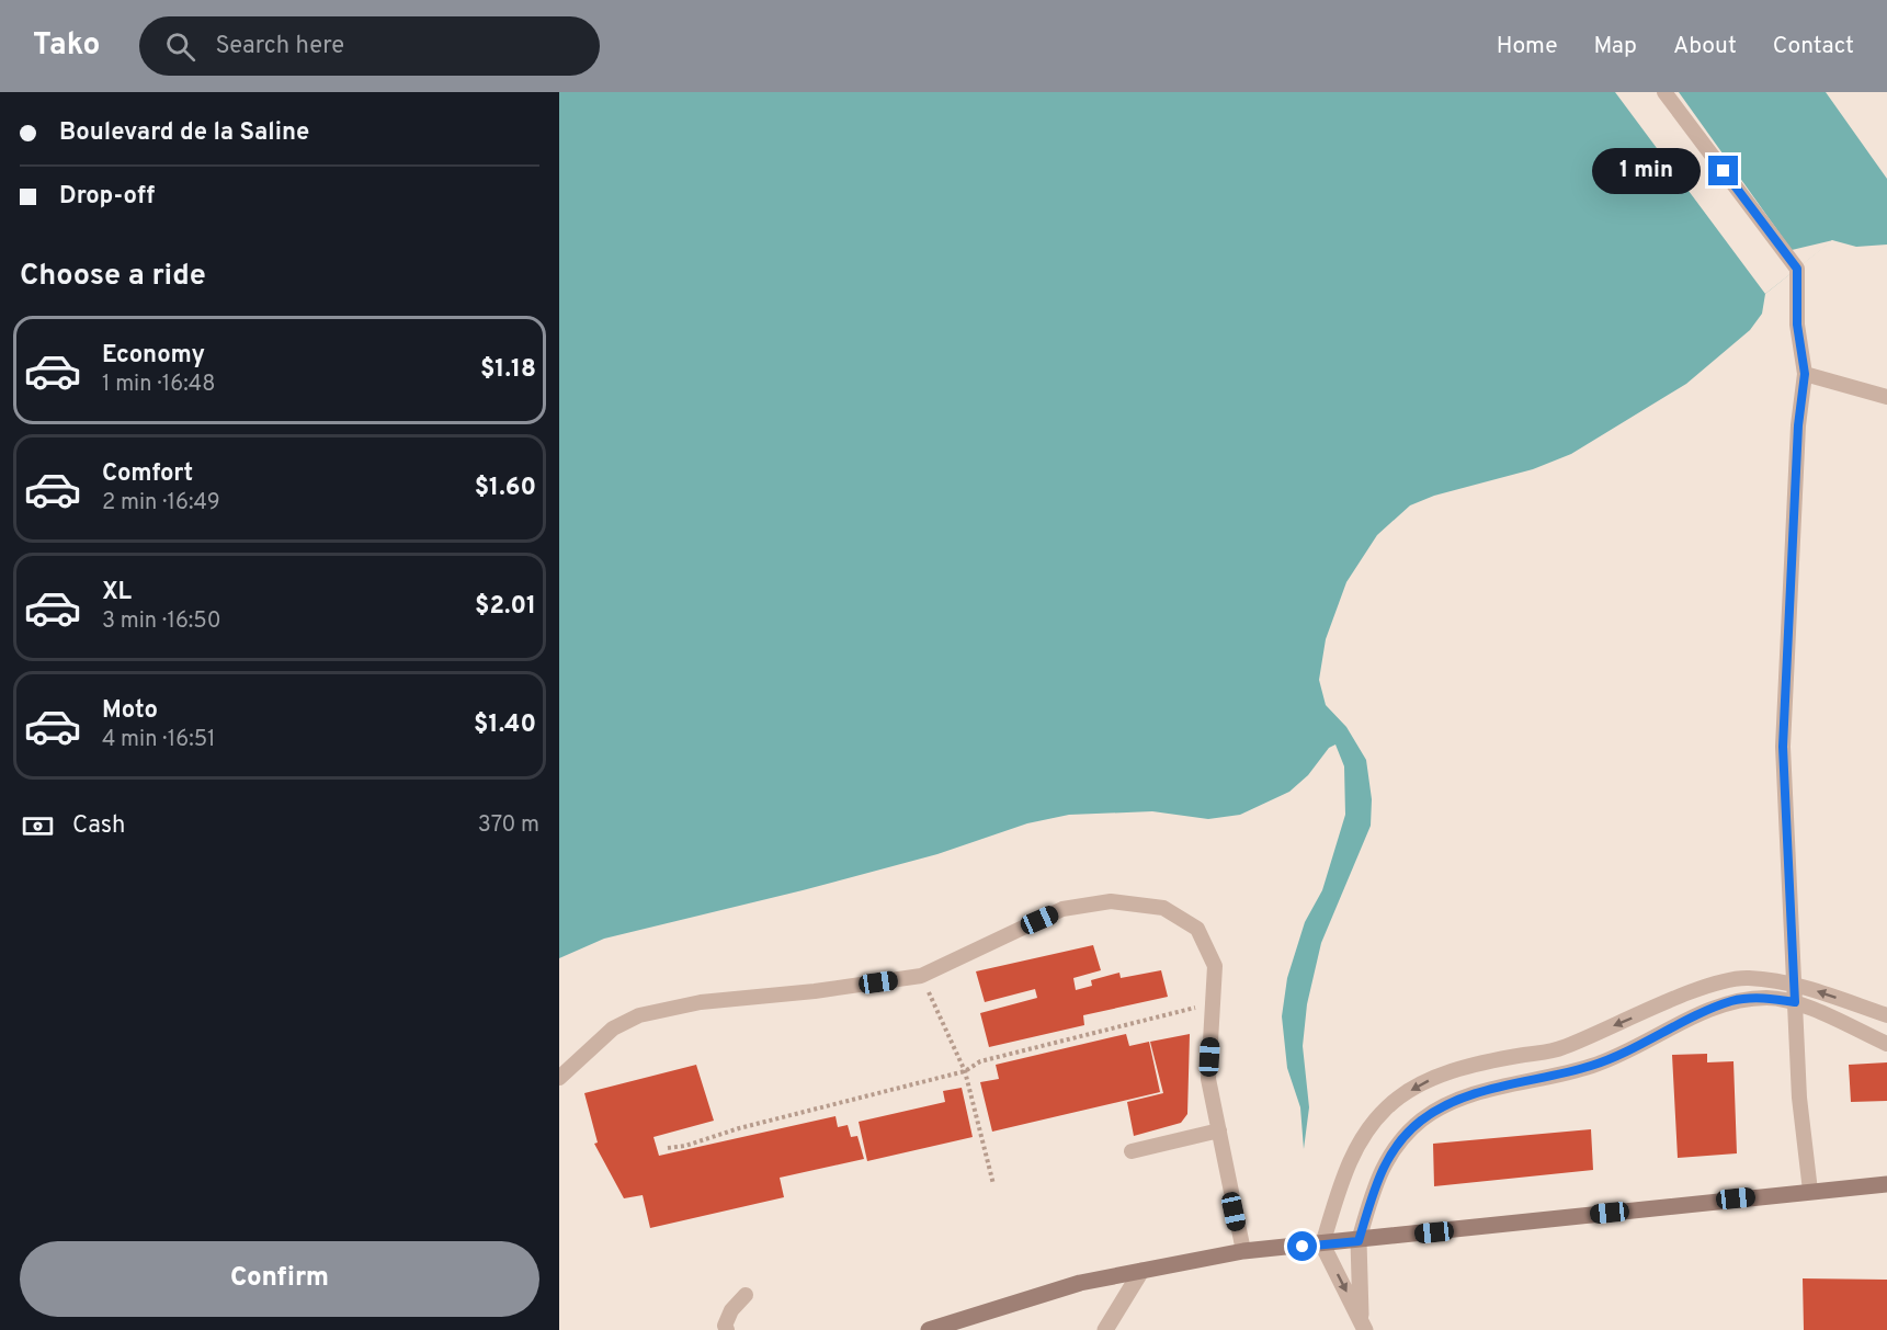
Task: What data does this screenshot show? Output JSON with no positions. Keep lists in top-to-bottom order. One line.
{"page":{"header":"Tako","search":"Search here","nav":["Home","Map","About","Contact"],"banner":["Boulevard de la Saline","Drop-off"],"bubble":"1 min","heading":"Choose a ride","list":[{"name":"Economy","note":"1 min · 16:48","value":"$1.18"},{"name":"Comfort","note":"2 min · 16:49","value":"$1.60"},{"name":"XL","note":"3 min · 16:50","value":"$2.01"},{"name":"Moto","note":"4 min · 16:51","value":"$1.40"}],"pay":["Cash","370 m"],"buttons":"Confirm"}}
